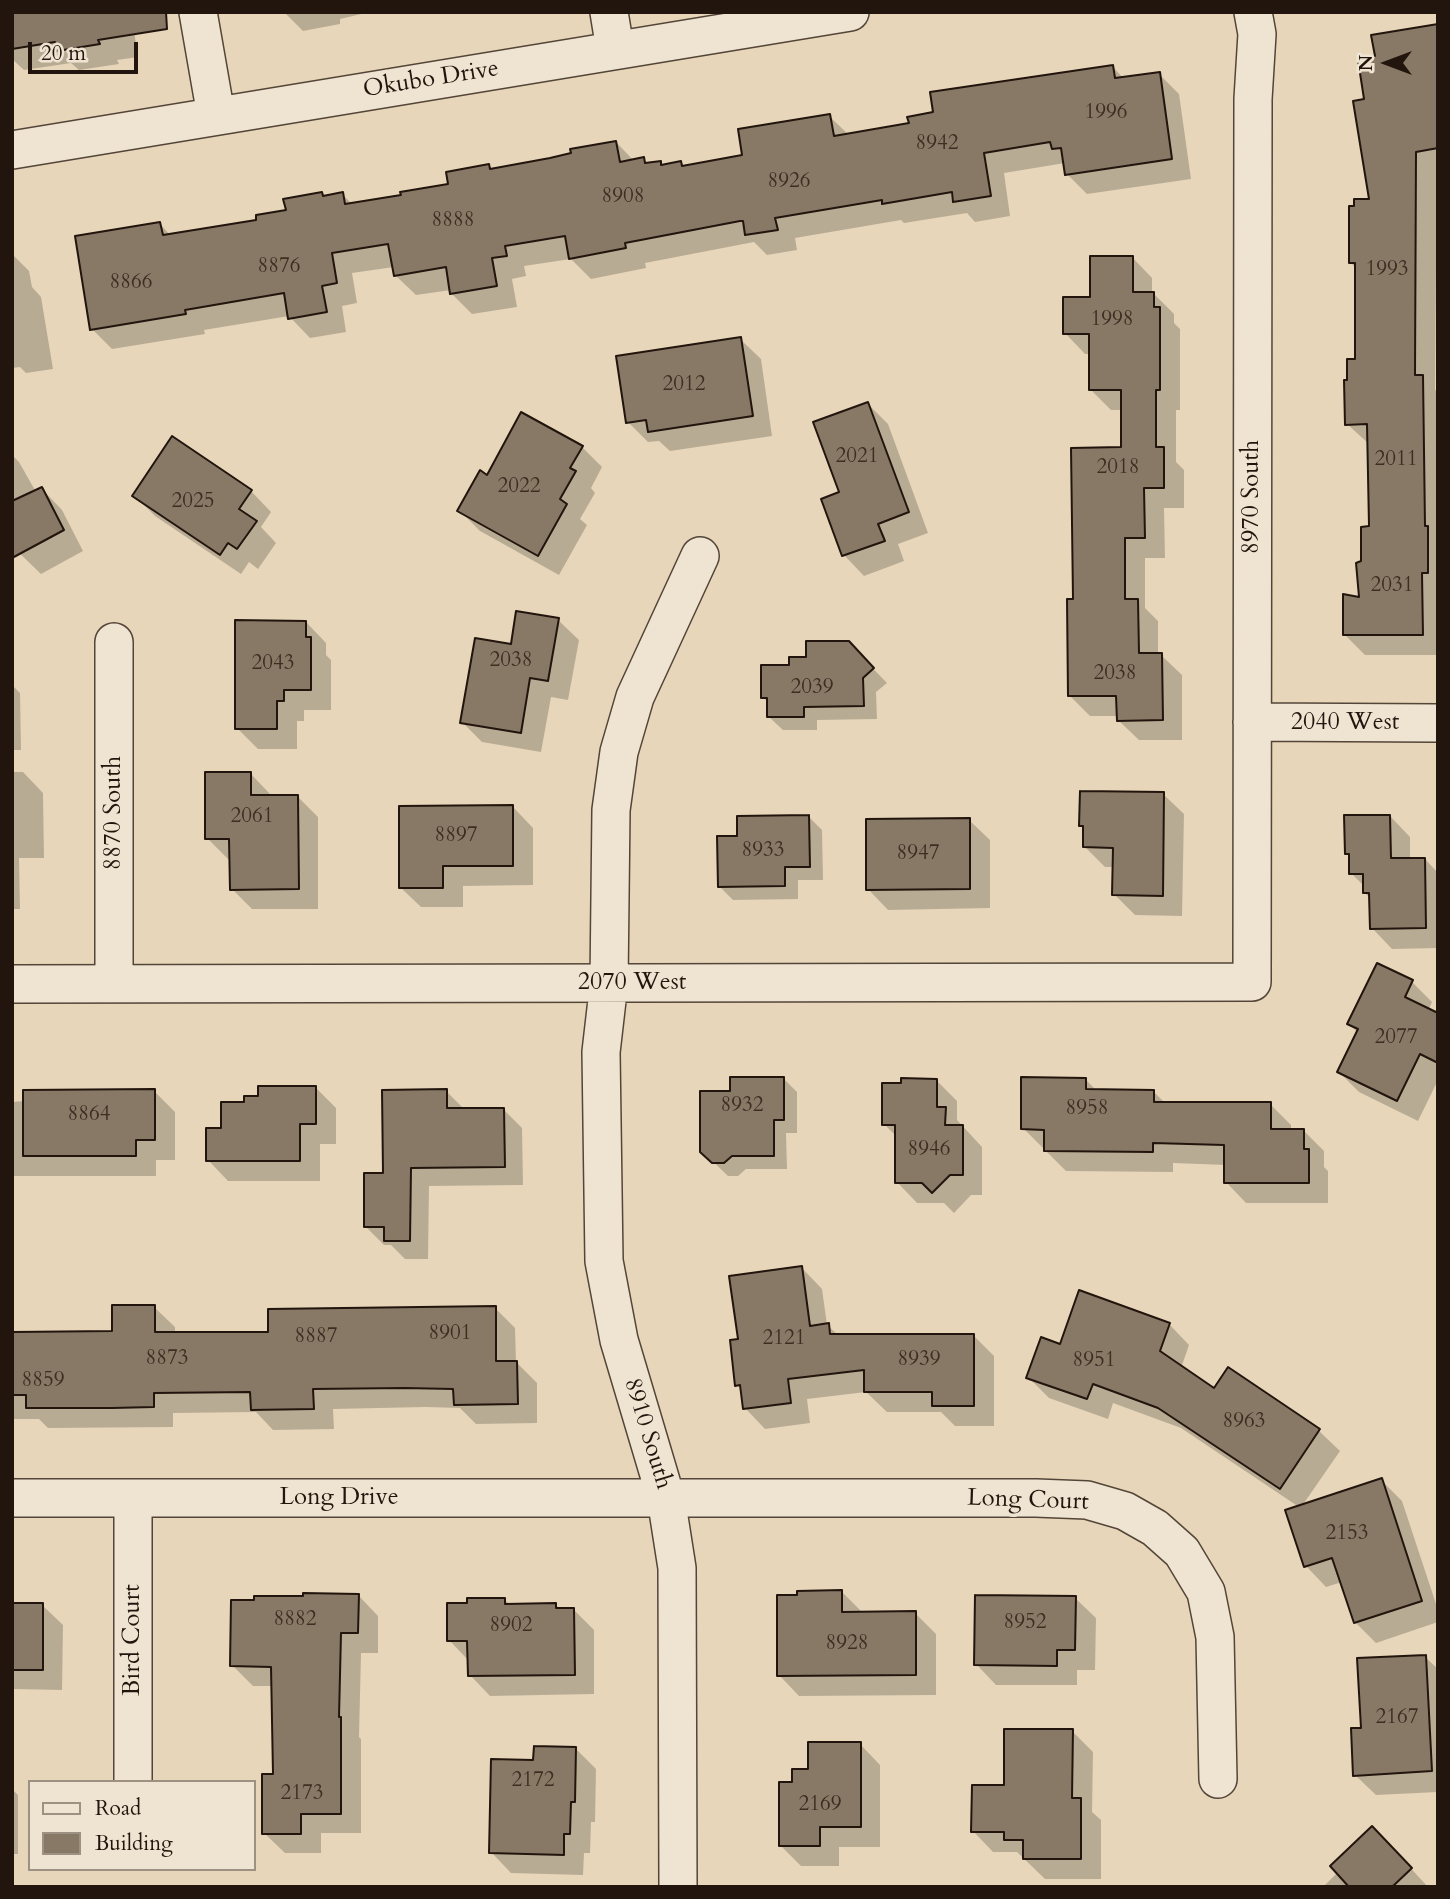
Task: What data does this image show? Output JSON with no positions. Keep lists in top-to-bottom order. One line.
{"streets":{"street":["Okubo Drive","8970 South","2040 West","8870 South","2070 West","8910 South","Long Drive","Long Court","Bird Court"]},"crossings":[["8970 South","2040 West"],["8970 South","2070 West"],["8870 South","2070 West"],["2070 West","8910 South"],["8910 South","Long Drive"],["8910 South","Long Court"],["Long Drive","Long Court"],["Long Drive","Bird Court"]],"house_numbers":["1996","8942","8926","8908","8888","8876","1993","8866","1998","2012","2021","2011","2018","2022","2025","2031","2038","2043","2038","2039","2061","8897","8933","8947","2077","8932","8958","8864","8946","8901","8887","2121","8873","8939","8951","8859","8963","2153","8882","8952","8902","8928","2167","2172","2173","2169"],"legend":["Road","Building"],"scale_bar":"20 m","north":"left"}
